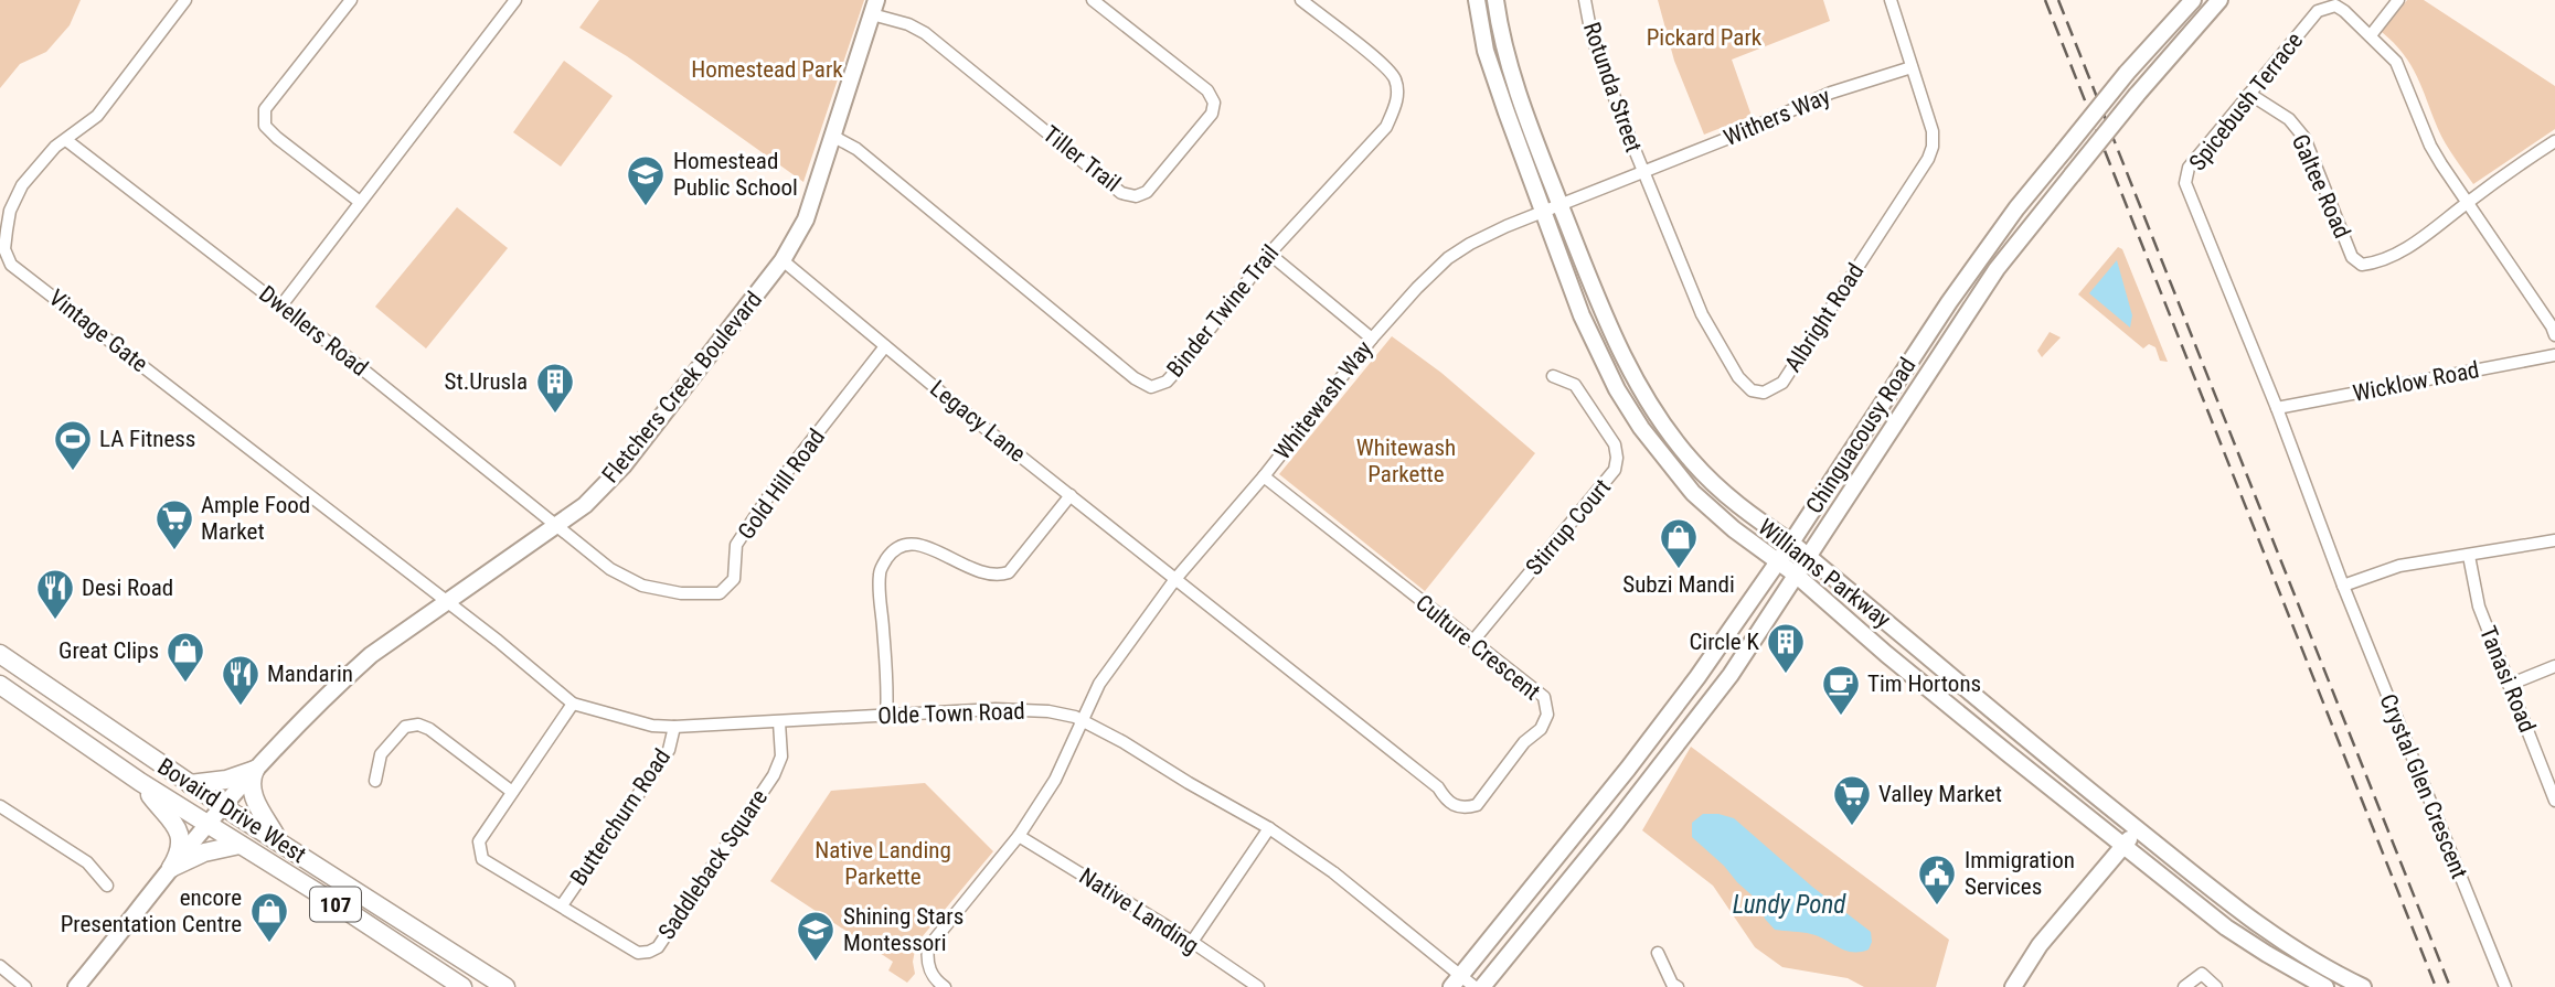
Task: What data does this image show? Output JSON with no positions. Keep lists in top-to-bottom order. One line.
{"streets":{"main road":["Fletchers Creek Boulevard","Chinguacousy Road","Williams Parkway","Bovaird Drive West","107"],"street":["Rotunda Street","Spicebush Terrace","Withers Way","Tiller Trail","Galtee Road","Binder Twine Trail","Albright Road","Vintage Gate","Dwellers Road","Wicklow Road","Whitewash Way","Legacy Lane","Gold Hill Road","Stirrup Court","Culture Crescent","Tanasi Road","Olde Town Road","Crystal Glen Crescent","Butterchurn Road","Saddleback Square","Native Landing"]},"crossings":[["Rotunda Street","Withers Way"],["Rotunda Street","Albright Road"],["Rotunda Street","Whitewash Way"],["Spicebush Terrace","Galtee Road"],["Spicebush Terrace","Wicklow Road"],["Spicebush Terrace","Crystal Glen Crescent"],["Withers Way","Albright Road"],["Withers Way","Whitewash Way"],["Tiller Trail","Fletchers Creek Boulevard"],["Binder Twine Trail","Fletchers Creek Boulevard"],["Albright Road","Whitewash Way"],["Vintage Gate","Dwellers Road"],["Vintage Gate","Fletchers Creek Boulevard"],["Vintage Gate","Olde Town Road"],["Dwellers Road","Fletchers Creek Boulevard"],["Dwellers Road","Gold Hill Road"],["Fletchers Creek Boulevard","Legacy Lane"],["Fletchers Creek Boulevard","Gold Hill Road"],["Fletchers Creek Boulevard","Olde Town Road"],["Fletchers Creek Boulevard","Bovaird Drive West"],["Whitewash Way","Legacy Lane"],["Whitewash Way","Williams Parkway"],["Whitewash Way","Culture Crescent"],["Whitewash Way","Olde Town Road"],["Legacy Lane","Gold Hill Road"],["Legacy Lane","Culture Crescent"],["Chinguacousy Road","Williams Parkway"],["Chinguacousy Road","Olde Town Road"],["Stirrup Court","Culture Crescent"],["Olde Town Road","Butterchurn Road"],["Olde Town Road","Saddleback Square"],["Butterchurn Road","Saddleback Square"]],"water":["Lundy Pond"],"parks":["Pickard Park","Homestead Park","Whitewash Parkette","Native Landing Parkette"],"places":{"school or university":["Homestead Public School","Shining Stars Montessori"],"building":["St.Urusla","Circle K"],"sports":["LA Fitness"],"supermarket":["Ample Food Market","Valley Market"],"shop":["Subzi Mandi","Great Clips","encore Presentation Centre"],"restaurant":["Desi Road","Mandarin"],"cafe":["Tim Hortons"],"public building":["Immigration Services"]}}
